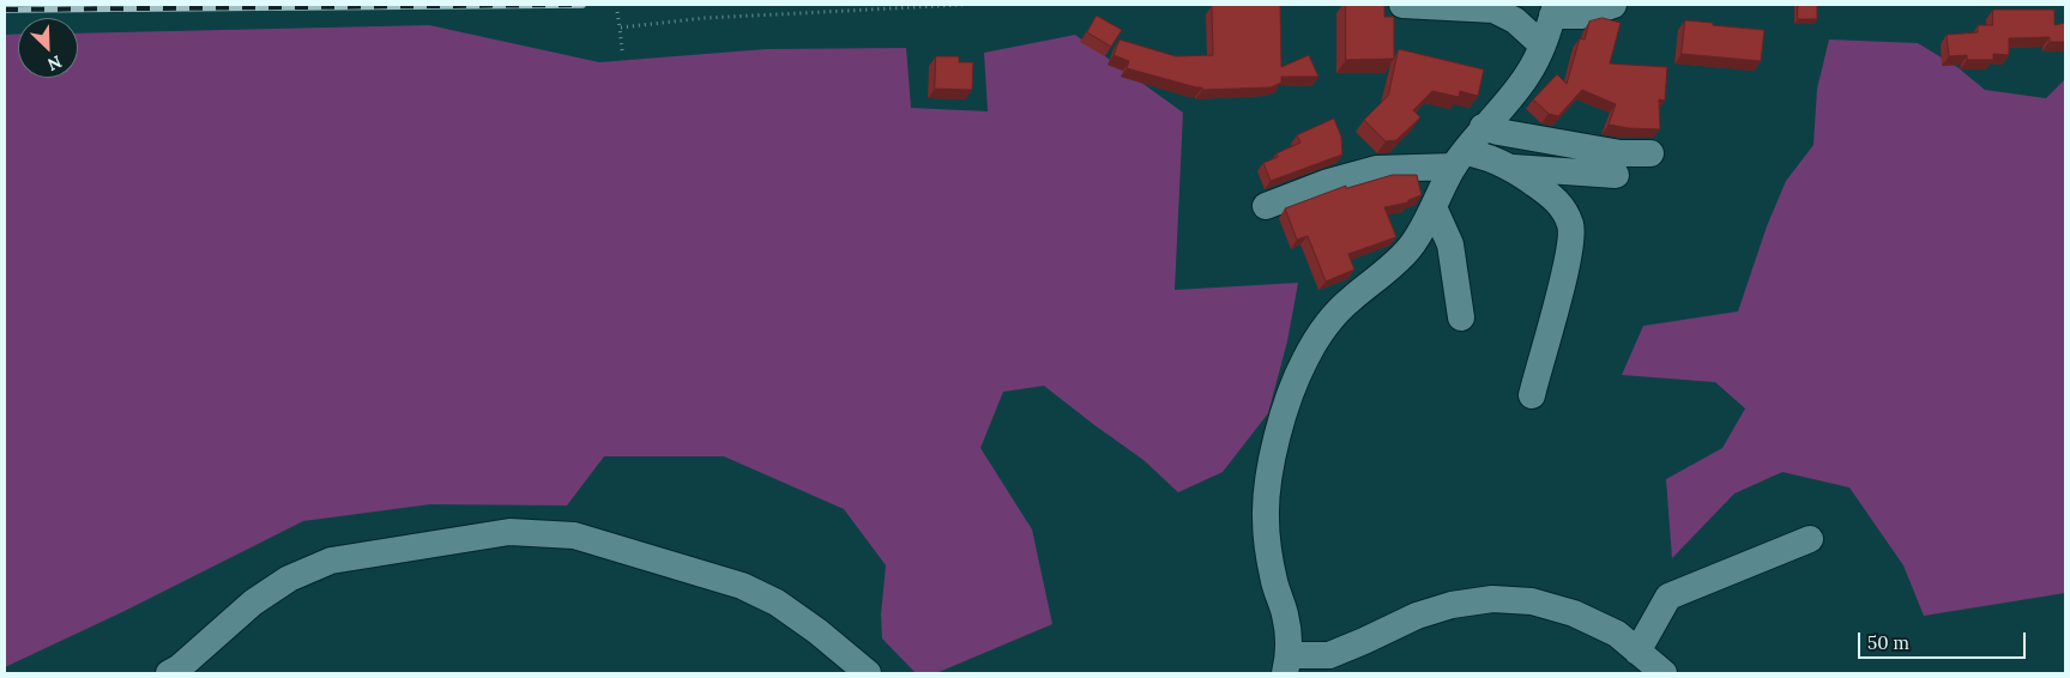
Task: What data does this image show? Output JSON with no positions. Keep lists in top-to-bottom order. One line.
{"scale_bar":"50 m","north":"bottom right"}
